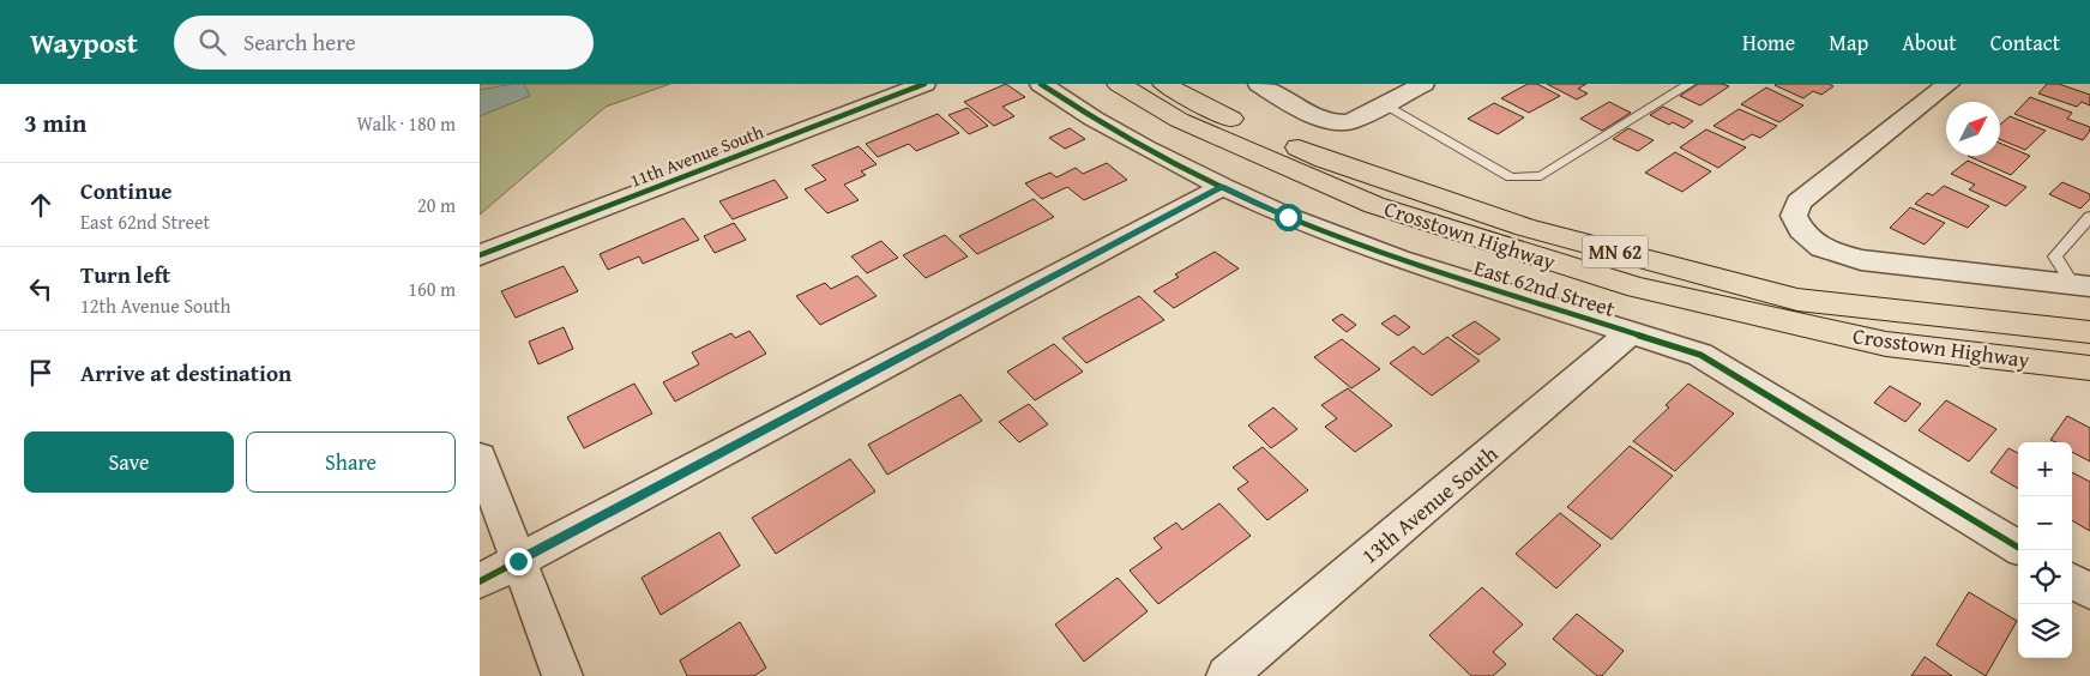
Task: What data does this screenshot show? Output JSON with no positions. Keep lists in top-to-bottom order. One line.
{"streets":{"highway":["Crosstown Highway","MN 62"],"street":["11th Avenue South","East 62nd Street","13th Avenue South"]},"crossings":[["East 62nd Street","13th Avenue South"]],"north":"top right","page":{"header":"Waypost","search":"Search here","nav":["Home","Map","About","Contact"],"heading":["3 min","Walk · 180 m"],"list":[["Continue","East 62nd Street","20 m"],["Turn left","12th Avenue South","160 m"],"Arrive at destination"],"buttons":["Save","Share"],"map_buttons":["+","−"]}}
